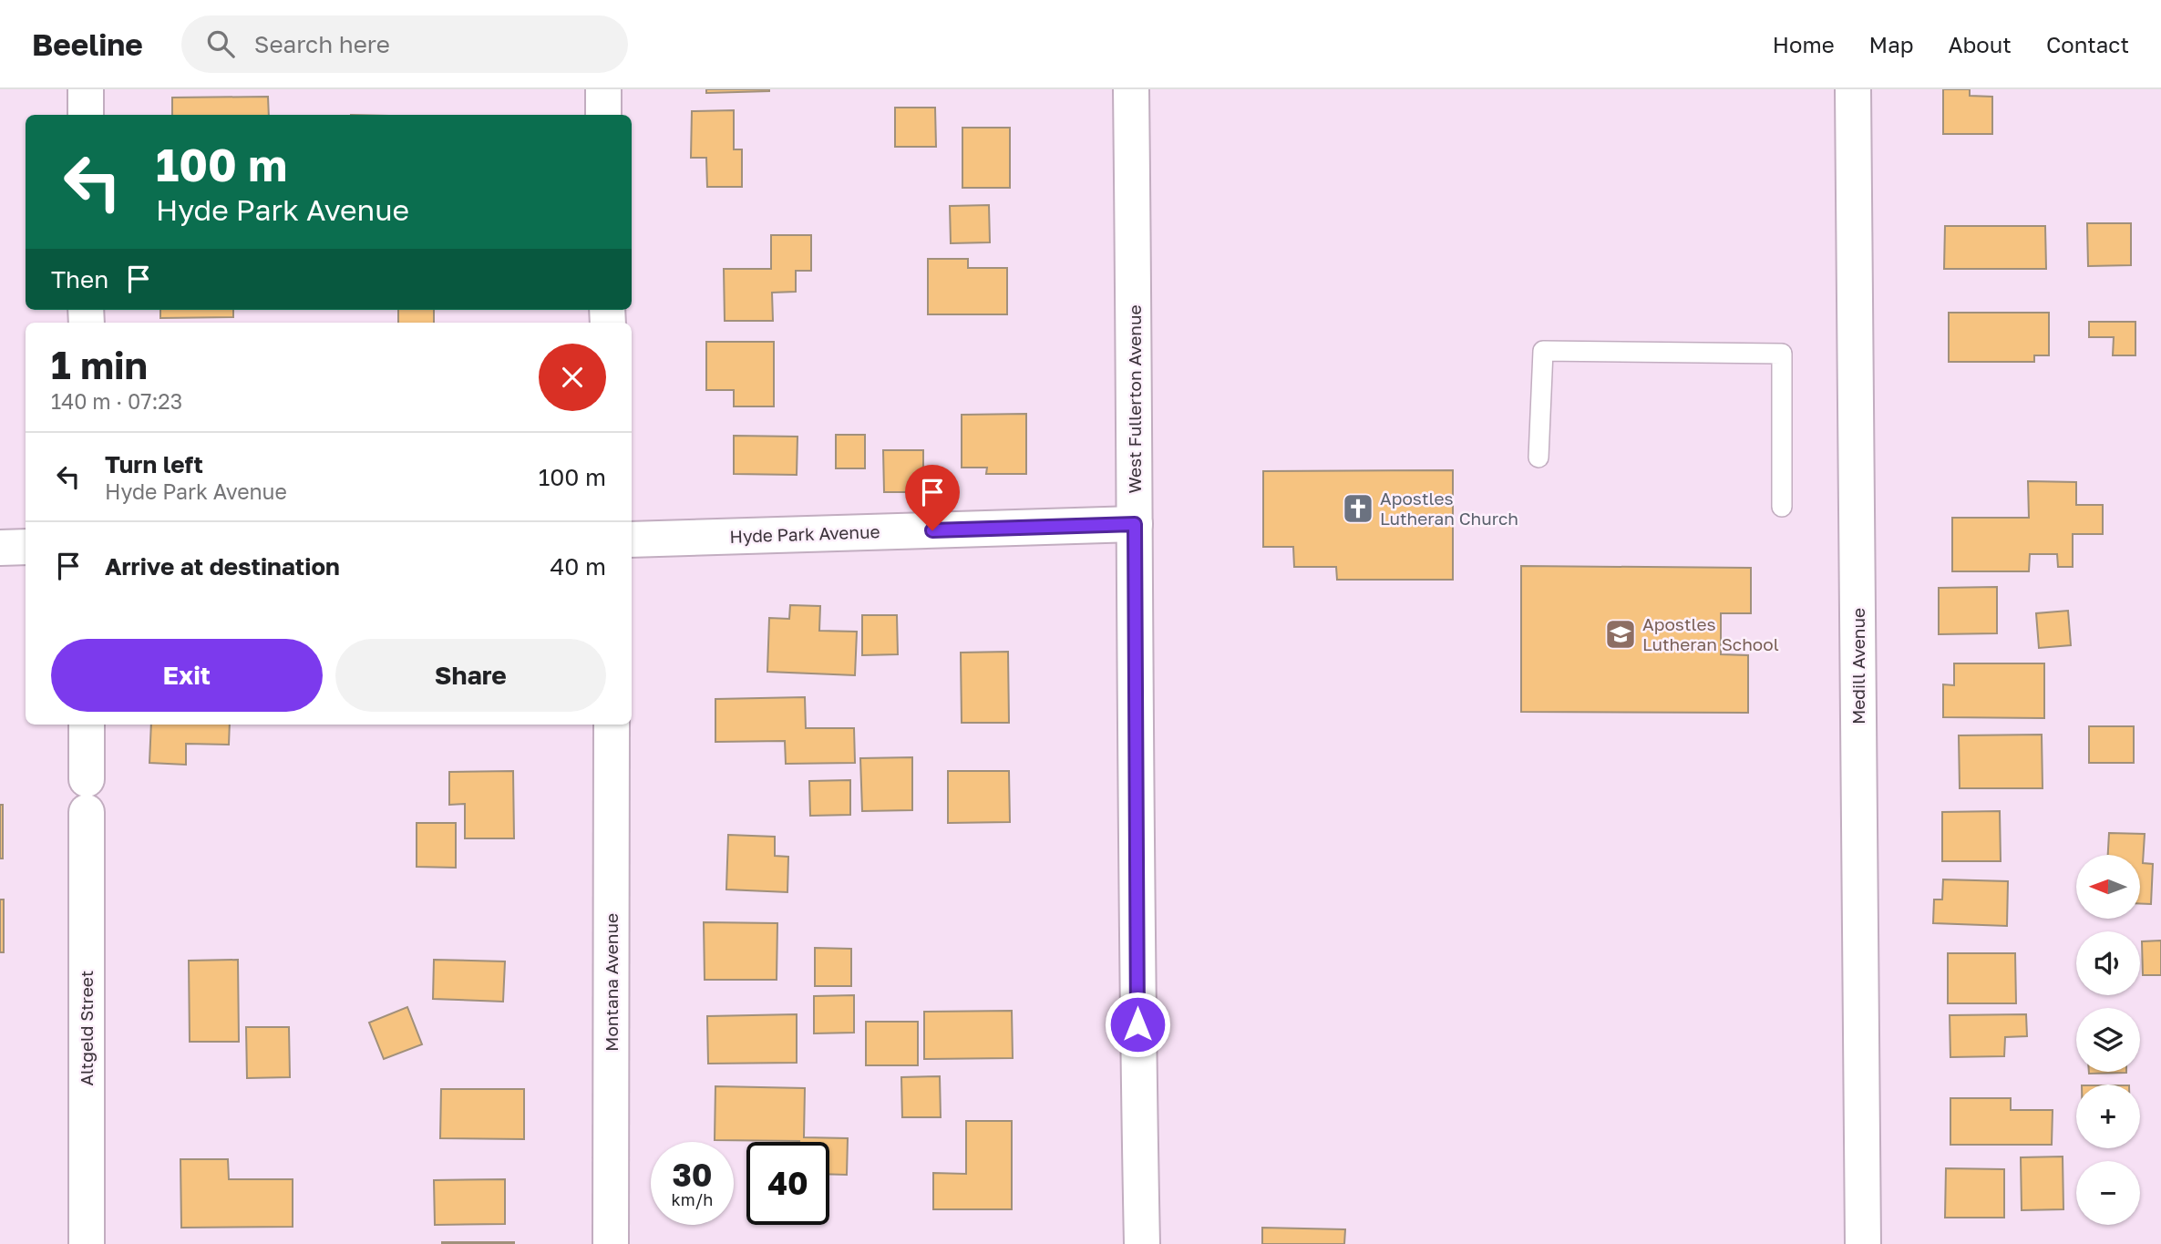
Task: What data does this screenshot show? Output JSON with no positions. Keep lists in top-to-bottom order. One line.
{"streets":{"street":["West Fullerton Avenue","Hyde Park Avenue","Medill Avenue","Montana Avenue","Altgeld Street"]},"crossings":[["West Fullerton Avenue","Hyde Park Avenue"]],"places":{"church":["Apostles Lutheran Church"],"school or university":["Apostles Lutheran School"]},"north":"left","page":{"header":"Beeline","search":"Search here","nav":["Home","Map","About","Contact"],"turn":["100 m","Hyde Park Avenue"],"then":"Then","heading":["1 min","140 m · 07:23"],"list":[{"name":"Turn left","note":"Hyde Park Avenue","value":"100 m"},{"name":"Arrive at destination","value":"40 m"}],"buttons":["Exit","Share"],"map_buttons":["+","−"],"speed":"30 km/h","limit":"40"}}
